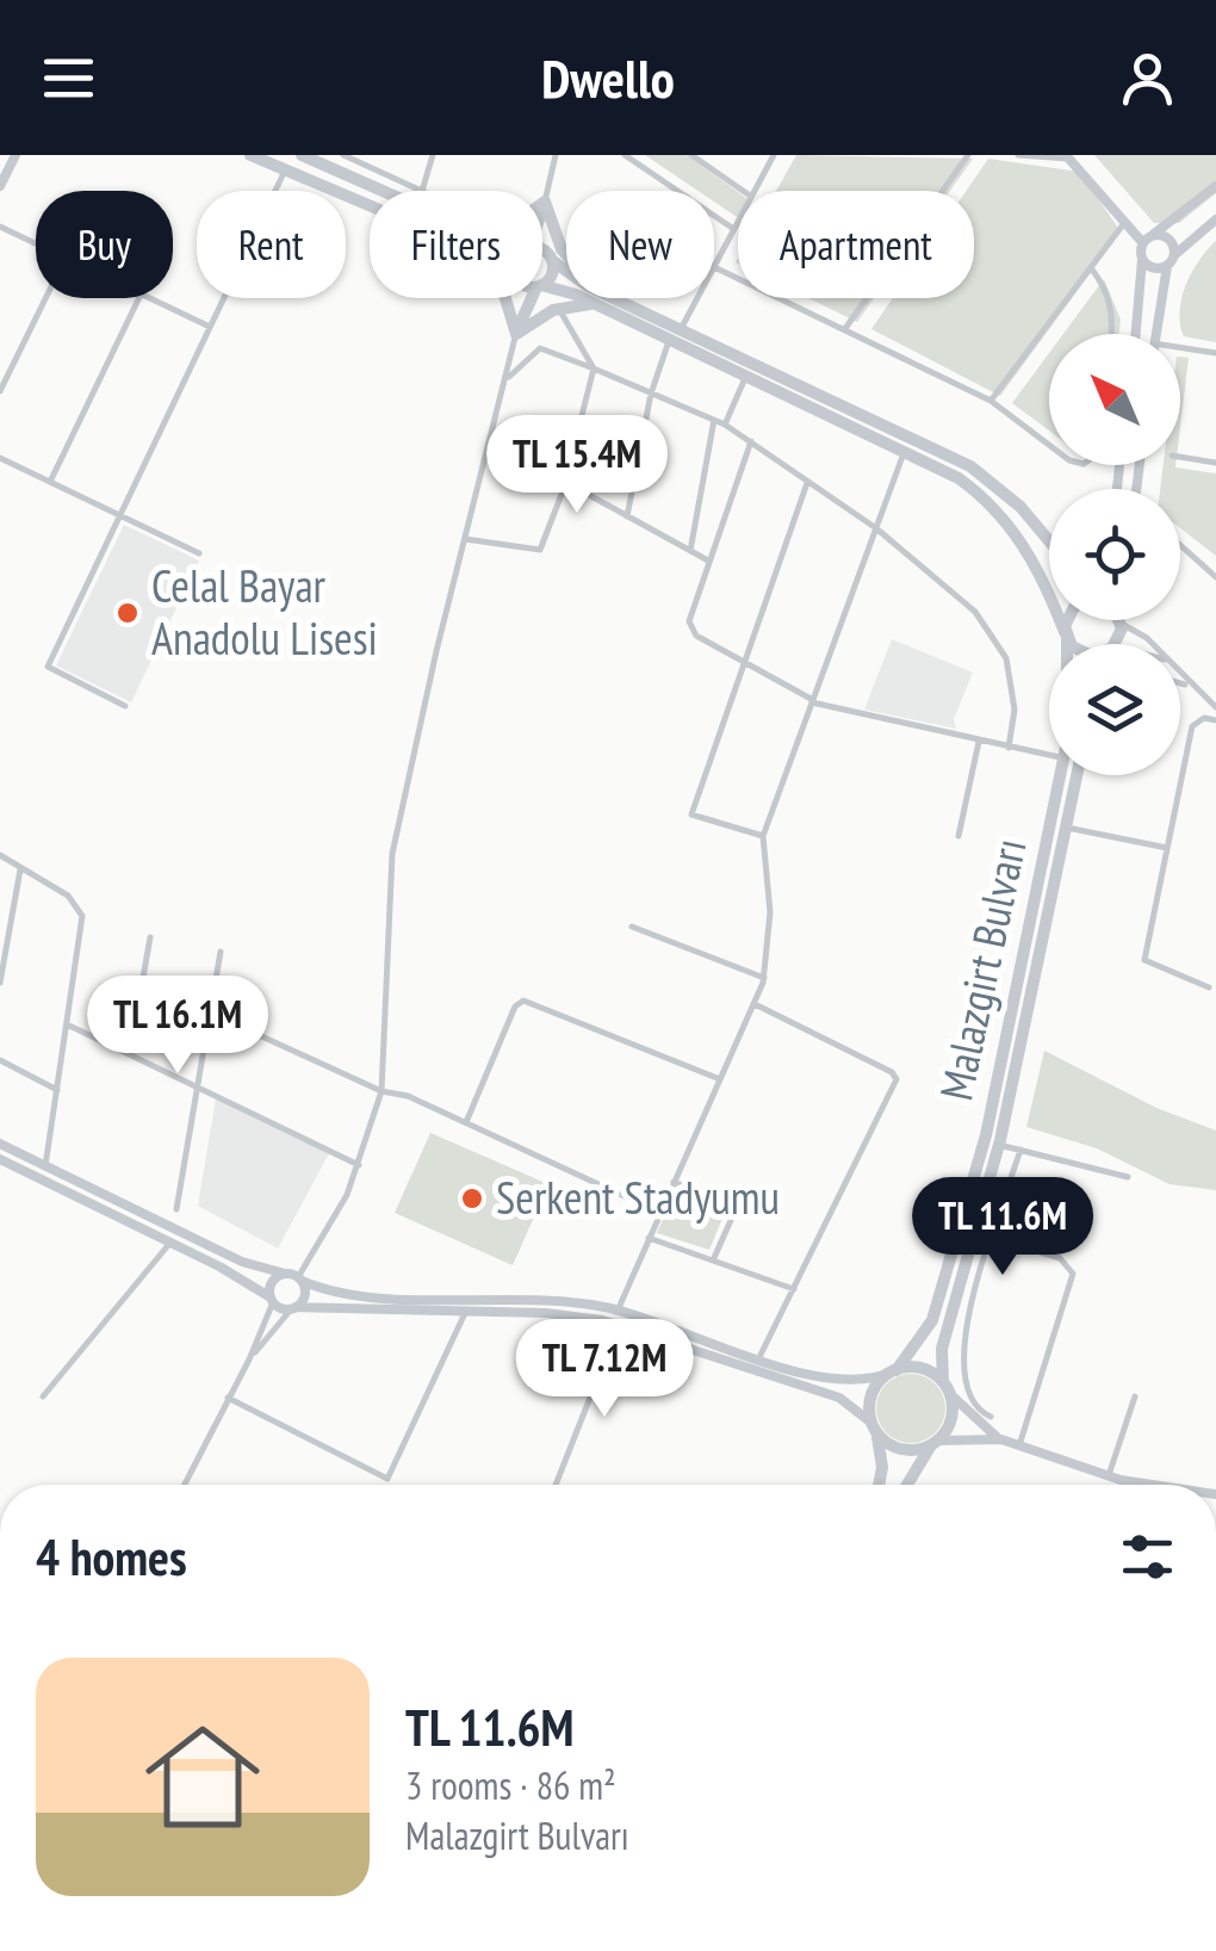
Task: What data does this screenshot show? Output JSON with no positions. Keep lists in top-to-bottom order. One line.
{"streets":{"highway":["Malazgirt Bulvarı"]},"places":["Celal Bayar Anadolu Lisesi","Serkent Stadyumu"],"north":"top left","page":{"header":"Dwello","chip":["Buy","Rent","Filters","New","Apartment"],"price":["TL 15.4M","TL 16.1M","TL 11.6M","TL 7.12M"],"heading":"4 homes","list":[{"name":"TL 11.6M","note":"3 rooms · 86 m² · Malazgirt Bulvarı"}]}}
